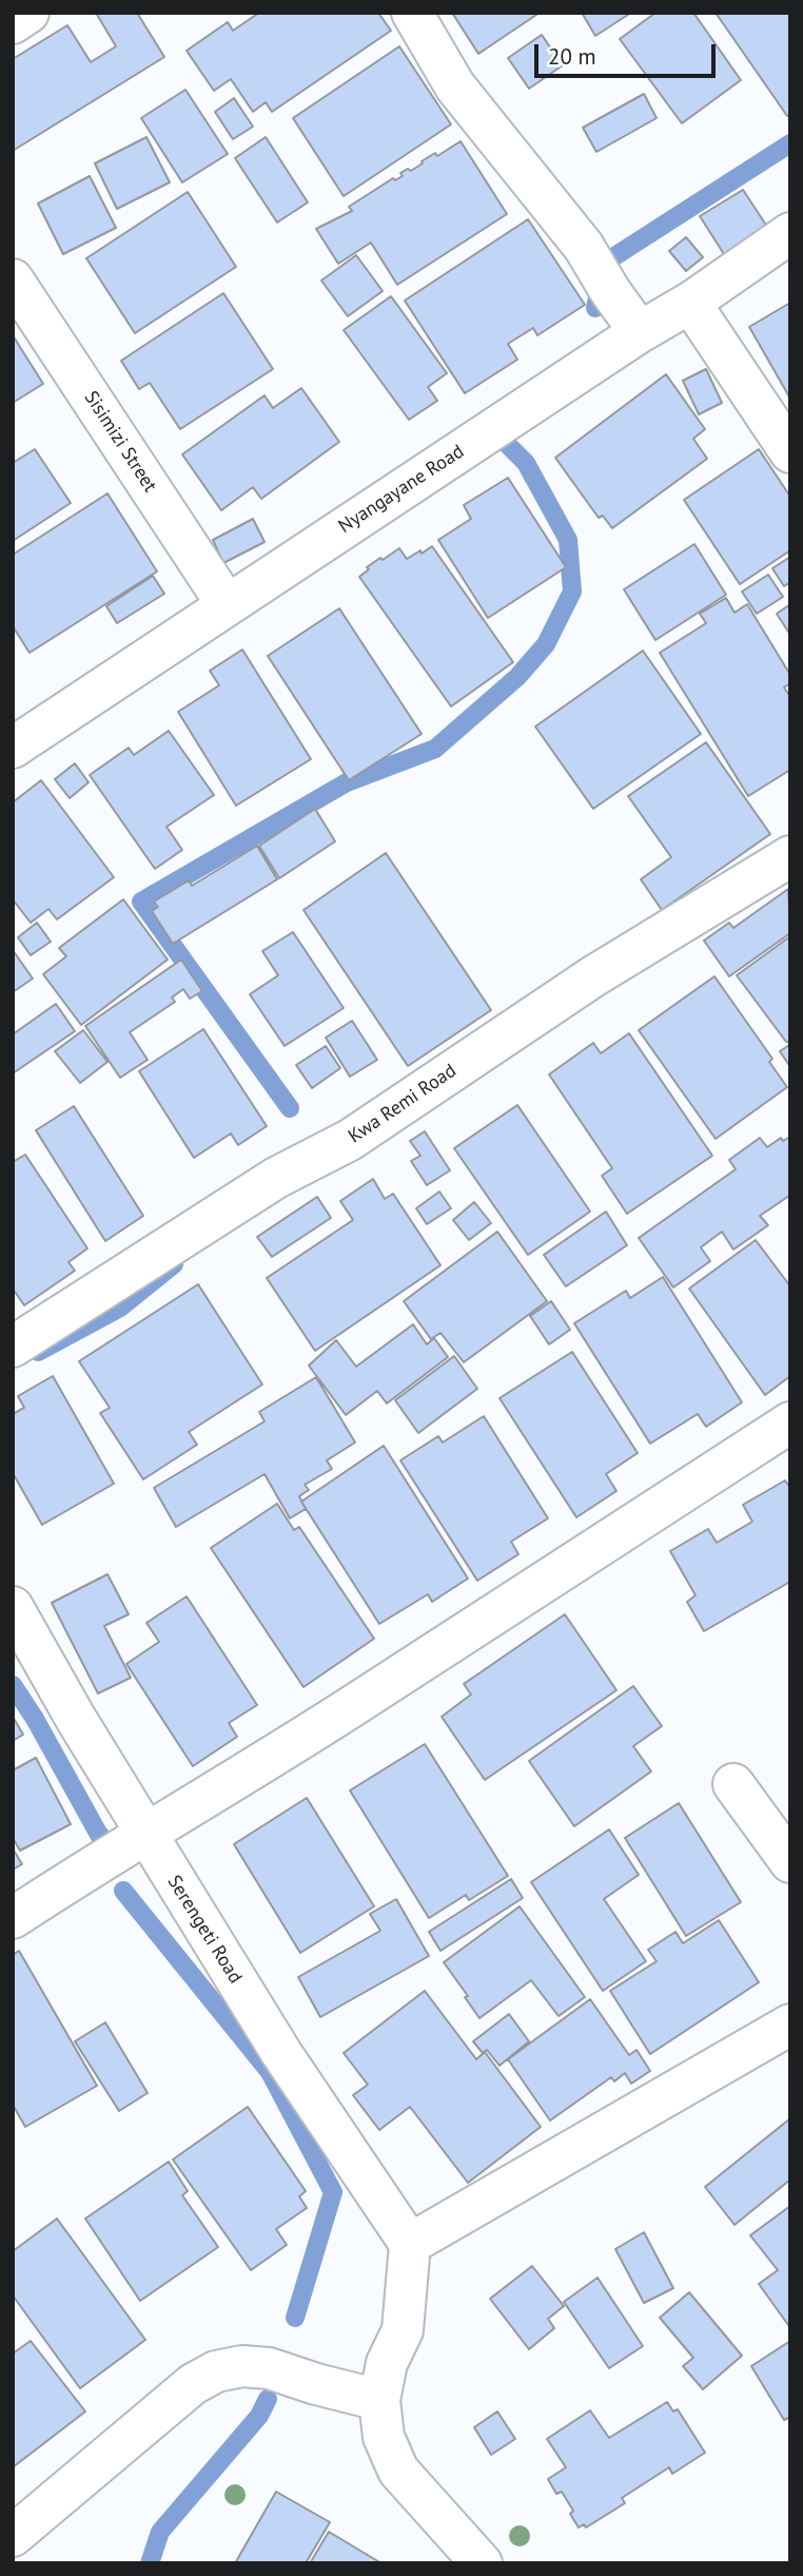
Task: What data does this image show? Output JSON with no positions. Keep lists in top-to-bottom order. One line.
{"streets":{"street":["Sisimizi Street","Nyangayane Road","Kwa Remi Road","Serengeti Road"]},"crossings":[["Sisimizi Street","Nyangayane Road"]],"scale_bar":"20 m"}
